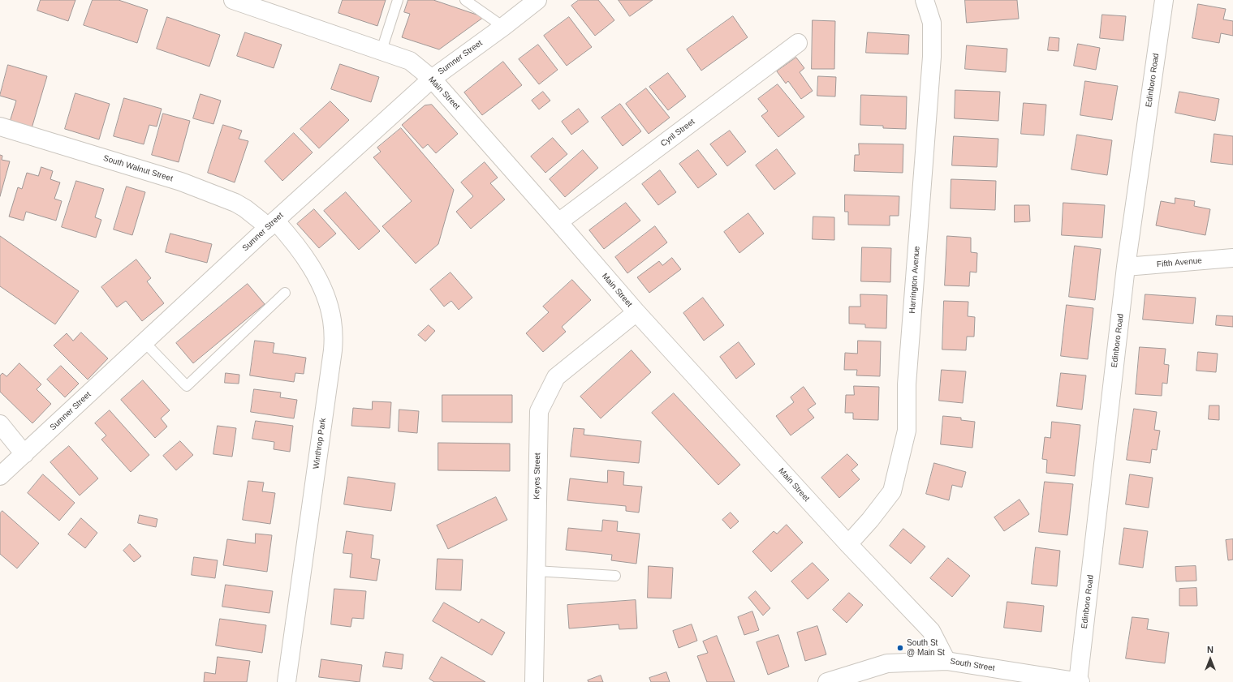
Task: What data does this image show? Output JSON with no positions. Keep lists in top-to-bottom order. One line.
{"streets":{"street":["Sumner Street","Edinboro Road","Main Street","Cyril Street","South Walnut Street","Fifth Avenue","Harrington Avenue","Winthrop Park","Keyes Street","South Street"]},"crossings":[["Sumner Street","Main Street"],["Sumner Street","South Walnut Street"],["Sumner Street","Winthrop Park"],["Edinboro Road","Fifth Avenue"],["Edinboro Road","South Street"],["Main Street","Cyril Street"],["Main Street","Harrington Avenue"],["Main Street","Keyes Street"],["Main Street","South Street"],["South Walnut Street","Winthrop Park"]],"places":["South St @ Main St"],"north":"top"}
